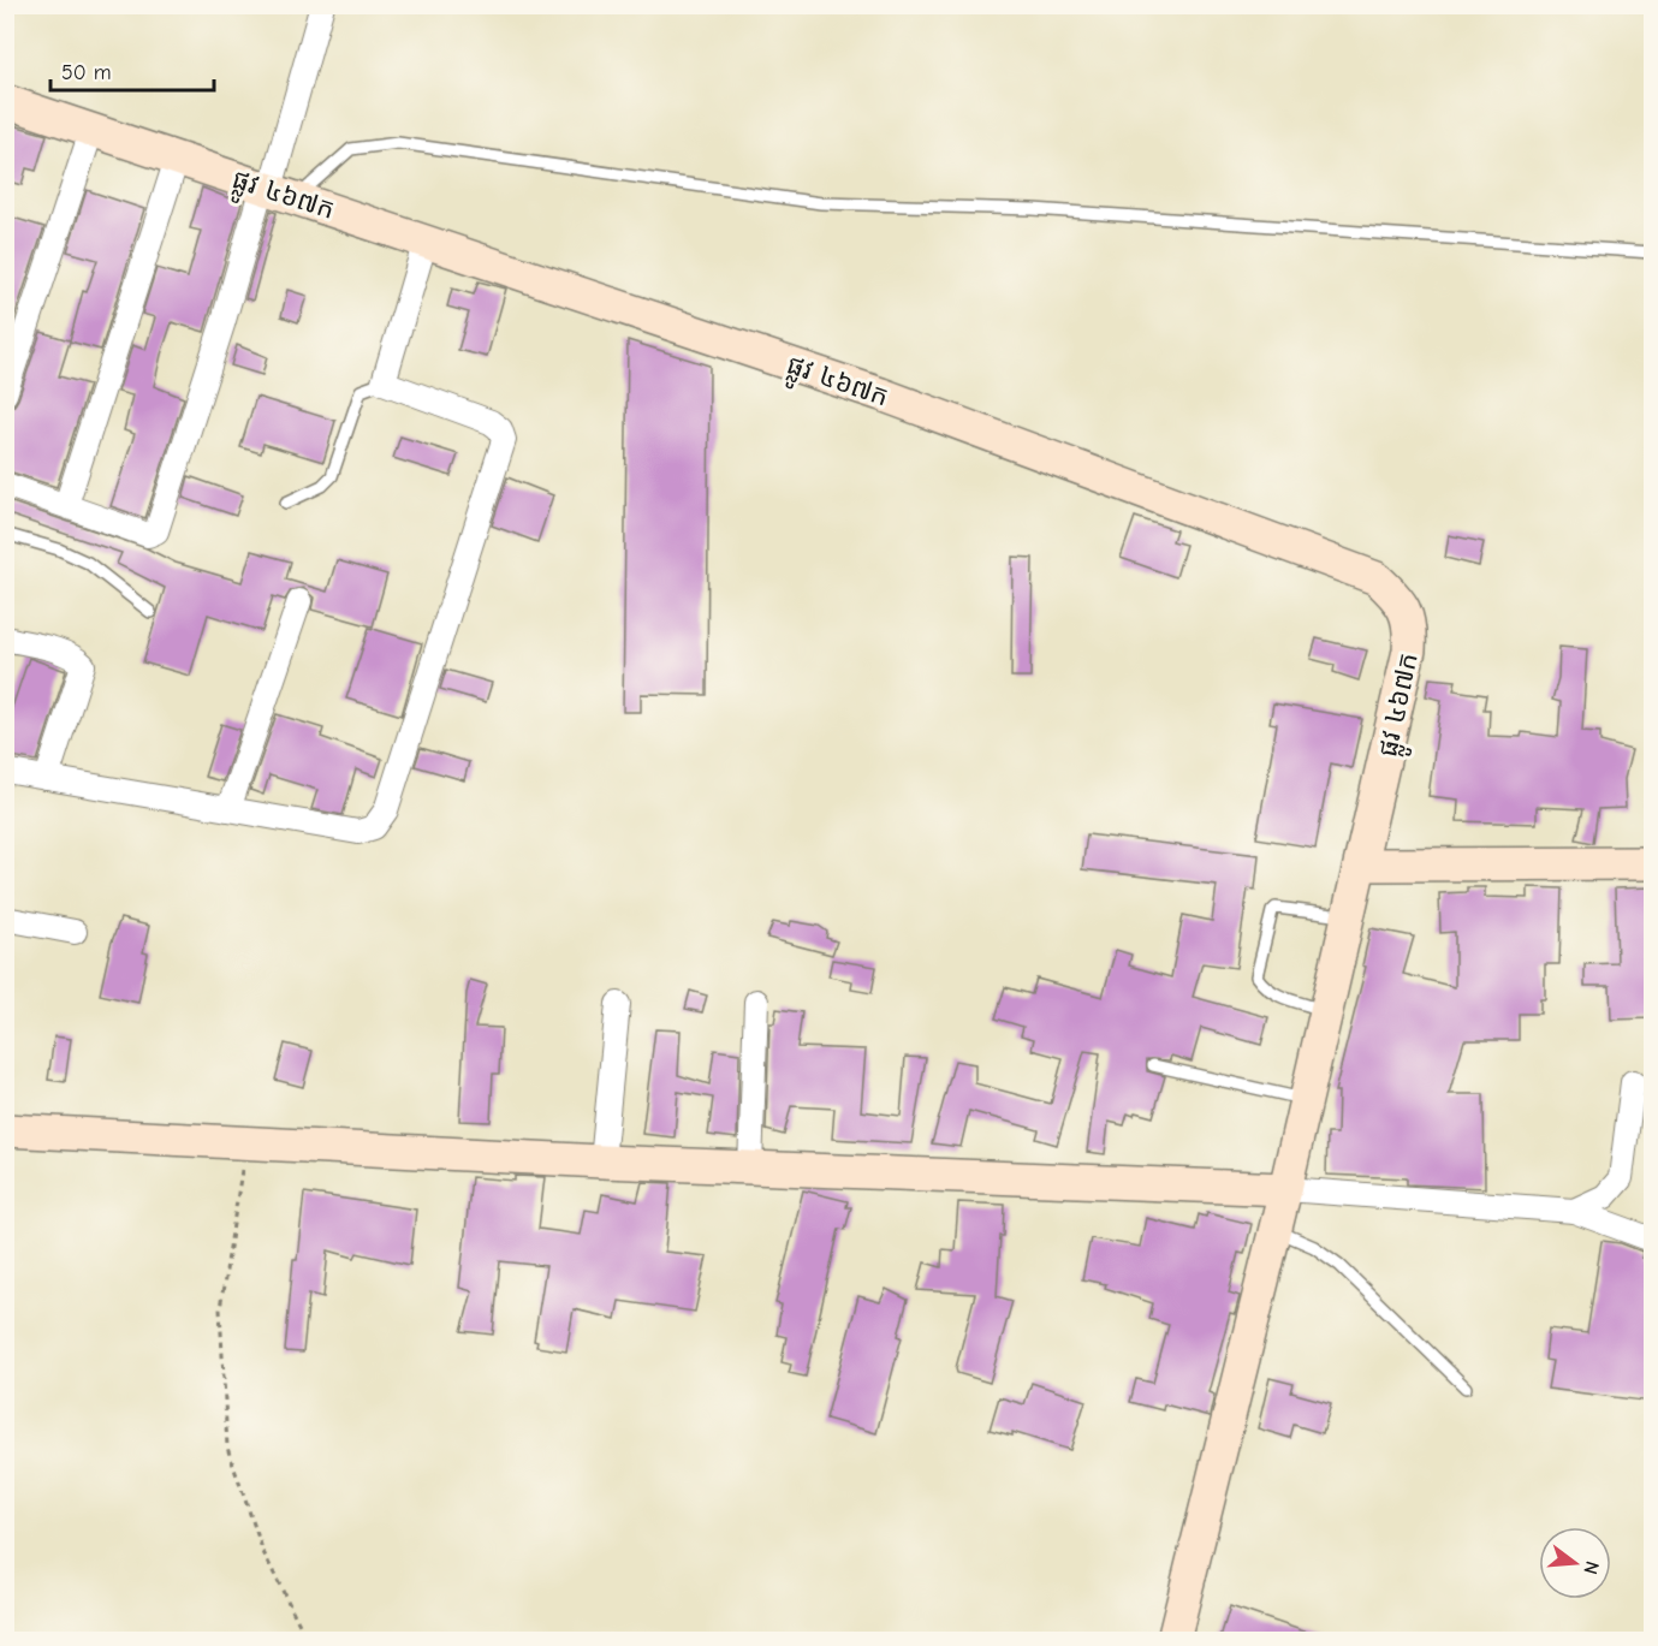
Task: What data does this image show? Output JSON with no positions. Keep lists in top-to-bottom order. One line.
{"streets":{"street":["ផ្លូវ ៤៦៧ក"]},"scale_bar":"50 m","north":"right"}
